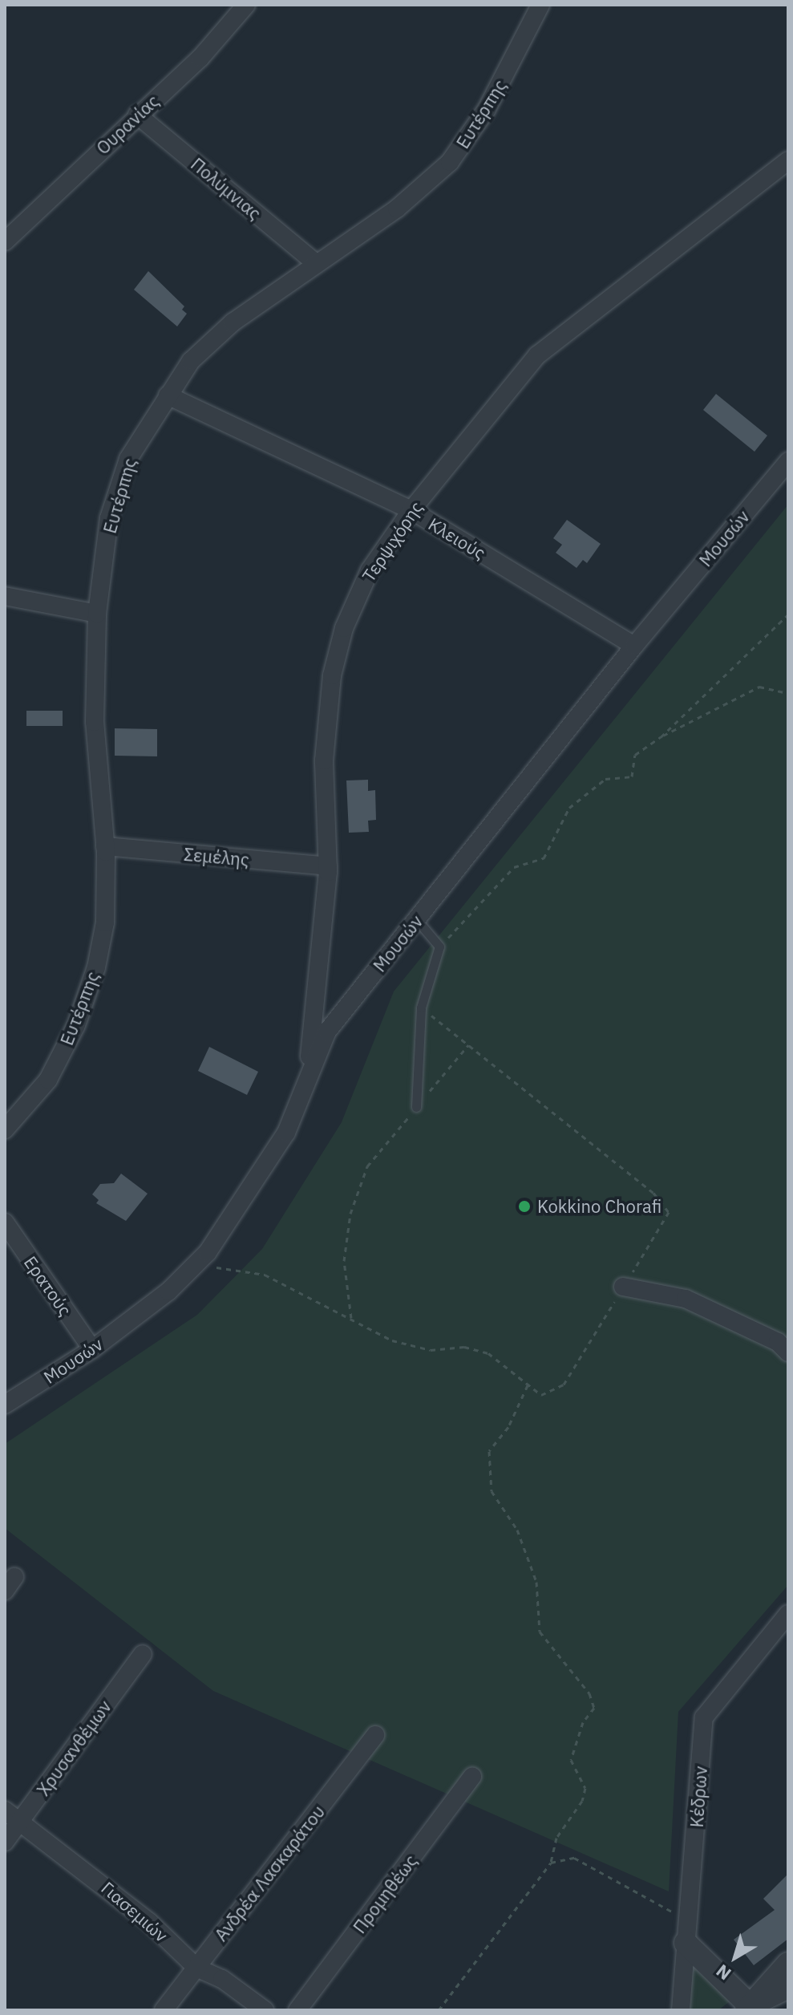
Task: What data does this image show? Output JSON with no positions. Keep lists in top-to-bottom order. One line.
{"streets":{"street":["Ευτέρπης","Ουρανίας","Πολύμνιας","Κλειούς","Μουσών","Τερψιχόρης","Σεμέλης","Ερατούς","Χρυσανθέμων","Κέδρων","Ανδρέα Λασκαράτου","Προμηθέως","Γιασεμιών"]},"crossings":[["Ευτέρπης","Πολύμνιας"],["Ευτέρπης","Κλειούς"],["Ευτέρπης","Σεμέλης"],["Ουρανίας","Πολύμνιας"],["Κλειούς","Μουσών"],["Κλειούς","Τερψιχόρης"],["Μουσών","Τερψιχόρης"],["Μουσών","Ερατούς"],["Τερψιχόρης","Σεμέλης"],["Χρυσανθέμων","Γιασεμιών"],["Ανδρέα Λασκαράτου","Γιασεμιών"]],"places":["Kokkino Chorafi"],"north":"bottom left"}
